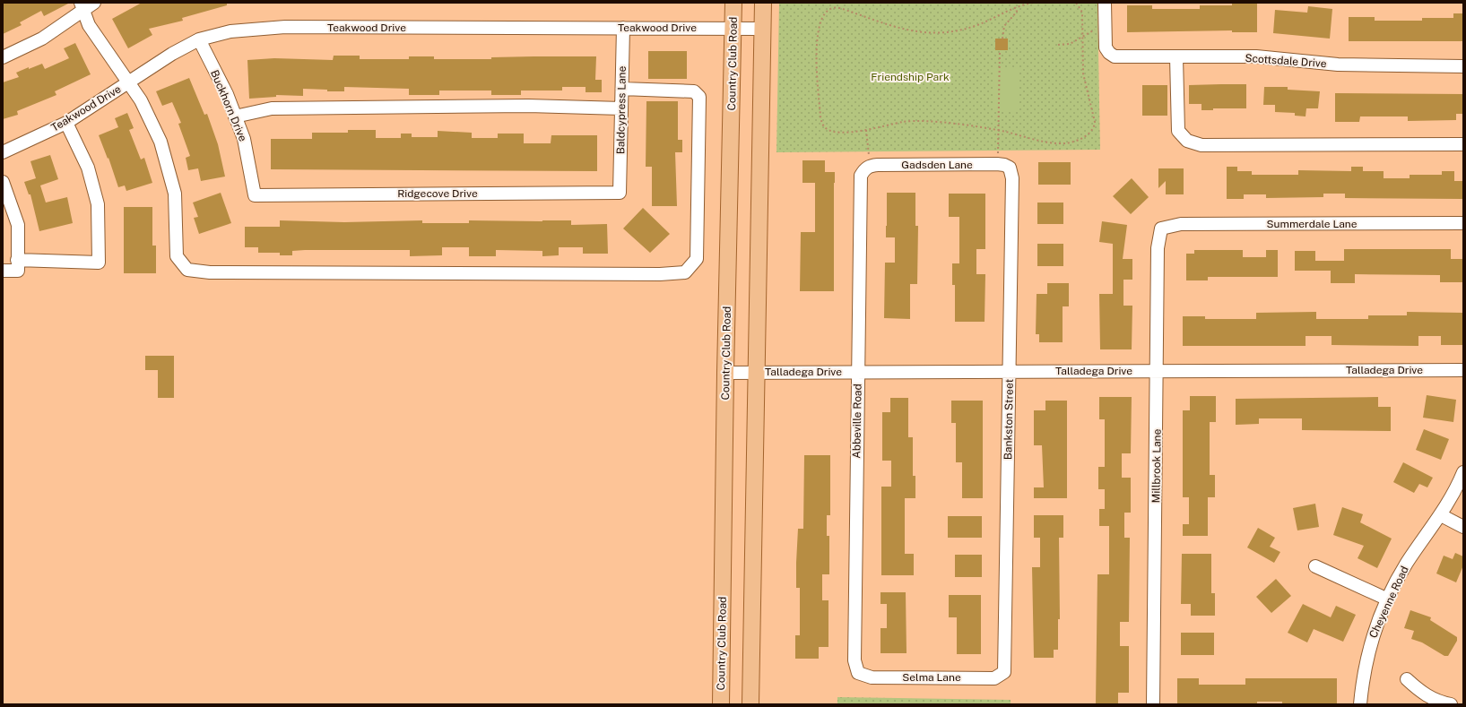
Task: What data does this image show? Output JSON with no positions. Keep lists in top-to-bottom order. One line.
{"streets":{"main road":["Country Club Road"],"street":["Teakwood Drive","Scottsdale Drive","Buckhorn Drive","Baldcypress Lane","Gadsden Lane","Ridgecove Drive","Summerdale Lane","Talladega Drive","Bankston Street","Abbeville Road","Millbrook Lane","Cheyenne Road","Selma Lane"]},"crossings":[["Teakwood Drive","Country Club Road"],["Teakwood Drive","Buckhorn Drive"],["Teakwood Drive","Baldcypress Lane"],["Country Club Road","Talladega Drive"],["Buckhorn Drive","Ridgecove Drive"],["Baldcypress Lane","Ridgecove Drive"],["Gadsden Lane","Bankston Street"],["Gadsden Lane","Abbeville Road"],["Summerdale Lane","Millbrook Lane"],["Talladega Drive","Bankston Street"],["Talladega Drive","Abbeville Road"],["Talladega Drive","Millbrook Lane"],["Bankston Street","Selma Lane"],["Abbeville Road","Selma Lane"]],"parks":["Friendship Park"]}
